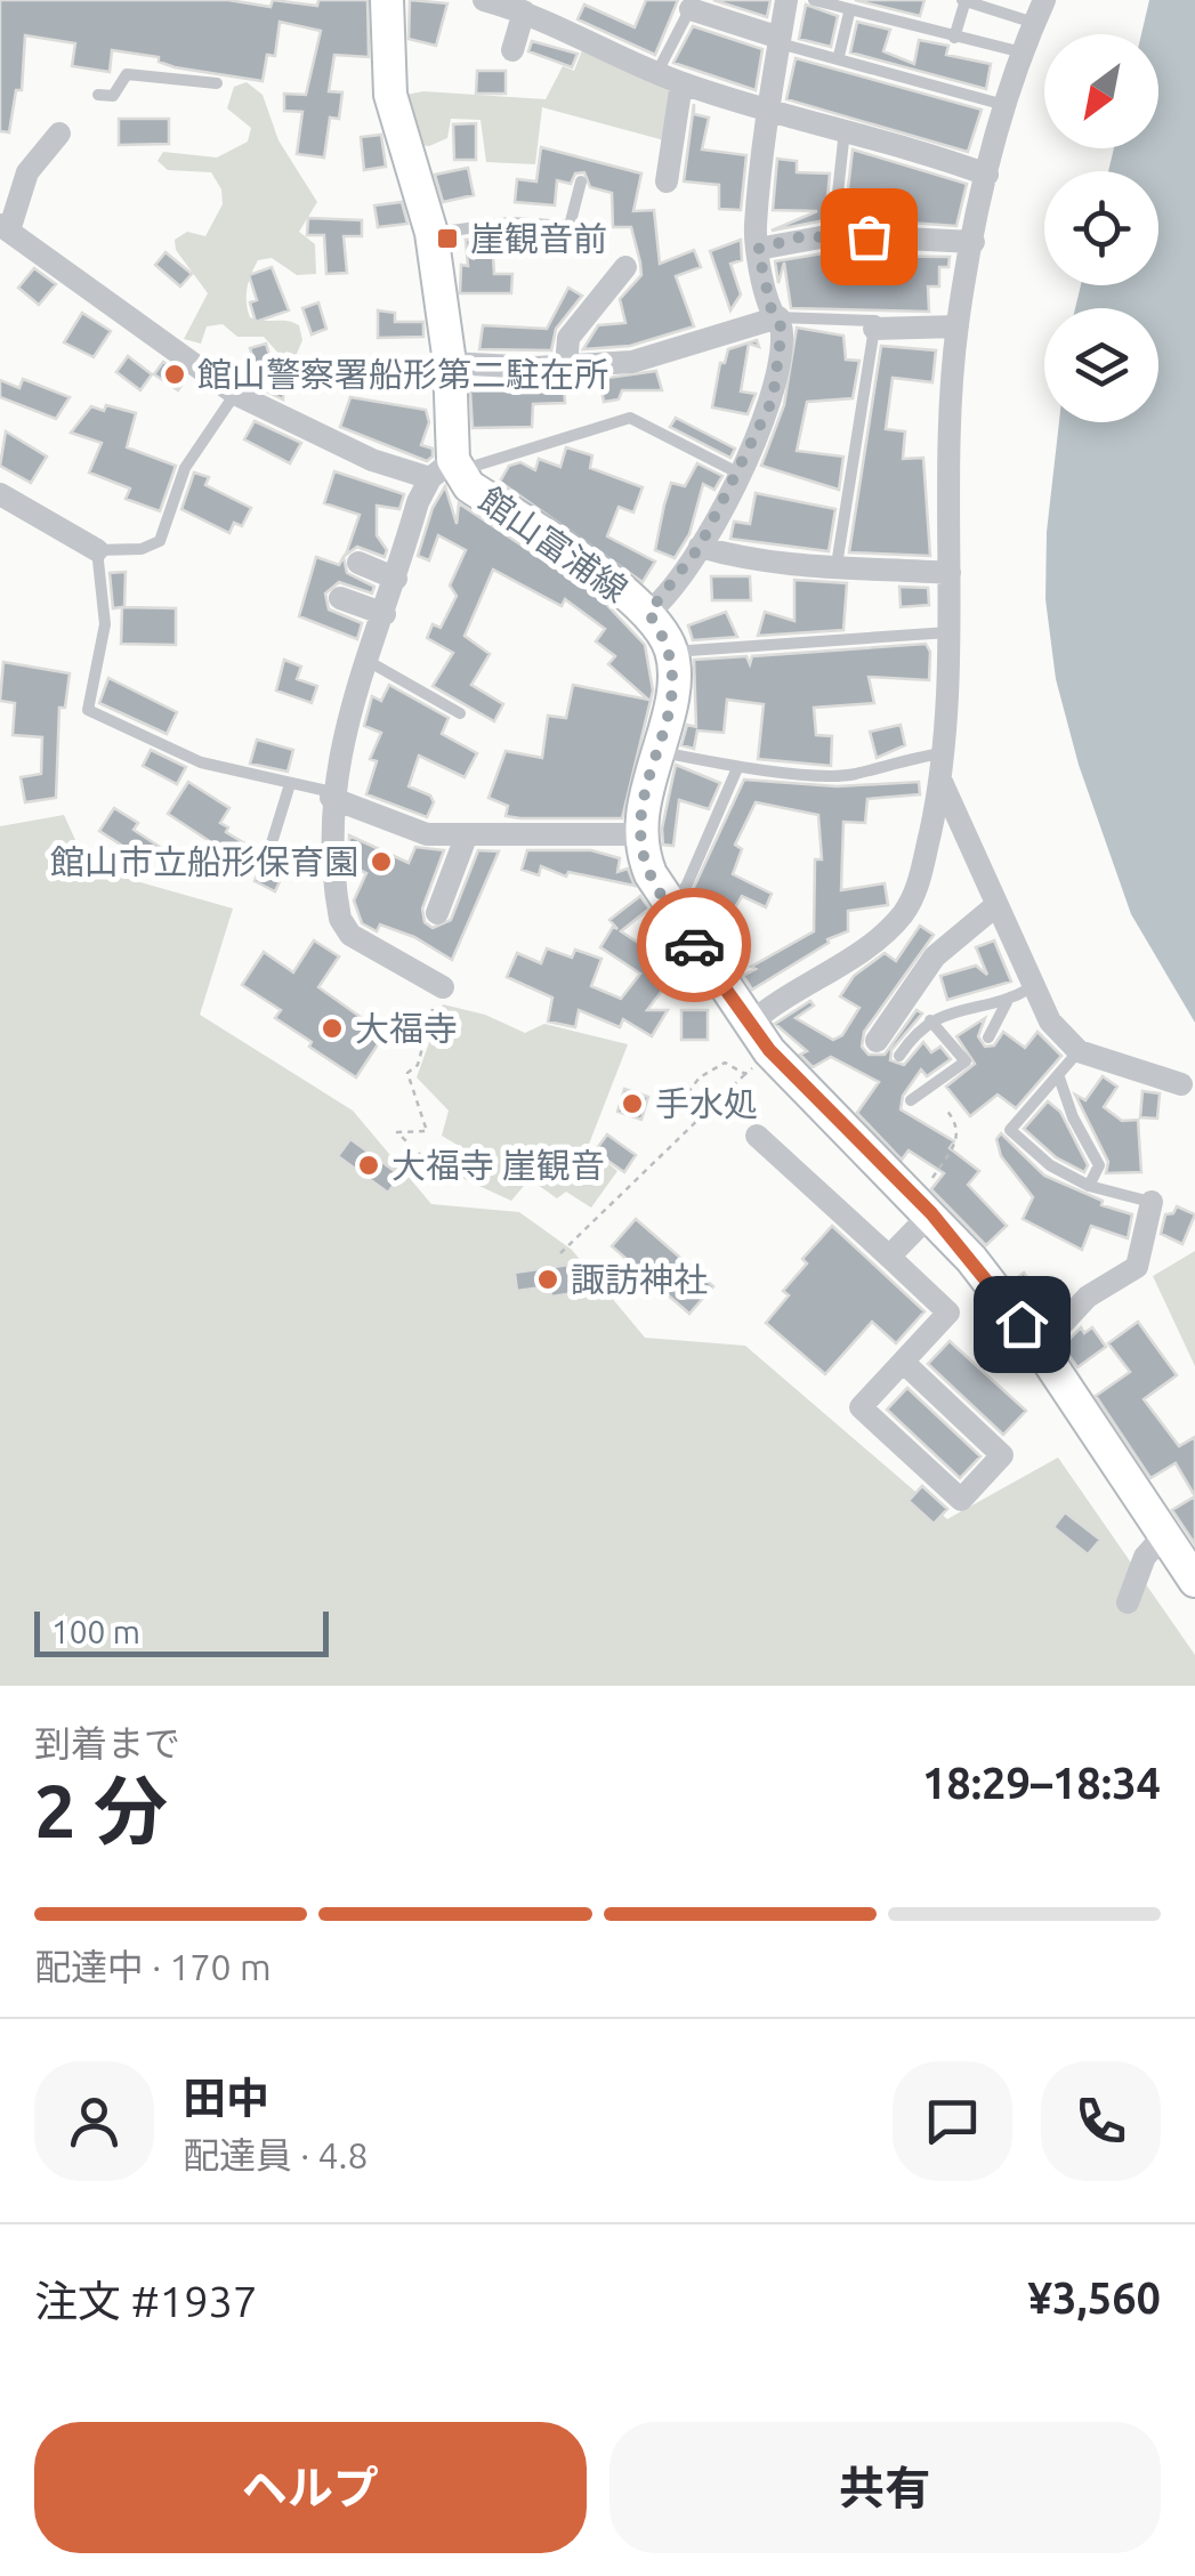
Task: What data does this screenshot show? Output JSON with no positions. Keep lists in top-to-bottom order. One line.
{"streets":{"main road":["館山富浦線"]},"places":{"transit":["崖観音前"],"other":["館山警察署船形第二駐在所","館山市立船形保育園","大福寺","手水処","大福寺 崖観音","諏訪神社"]},"scale_bar":"100 m","north":"bottom left","page":{"scale":"100 m","heading":["2 分","到着まで","18:29–18:34"],"panel":["田中","配達員 · 4.8","注文 #1937","¥3,560"],"bar":"配達中 · 170 m","buttons":["ヘルプ","共有"]}}
